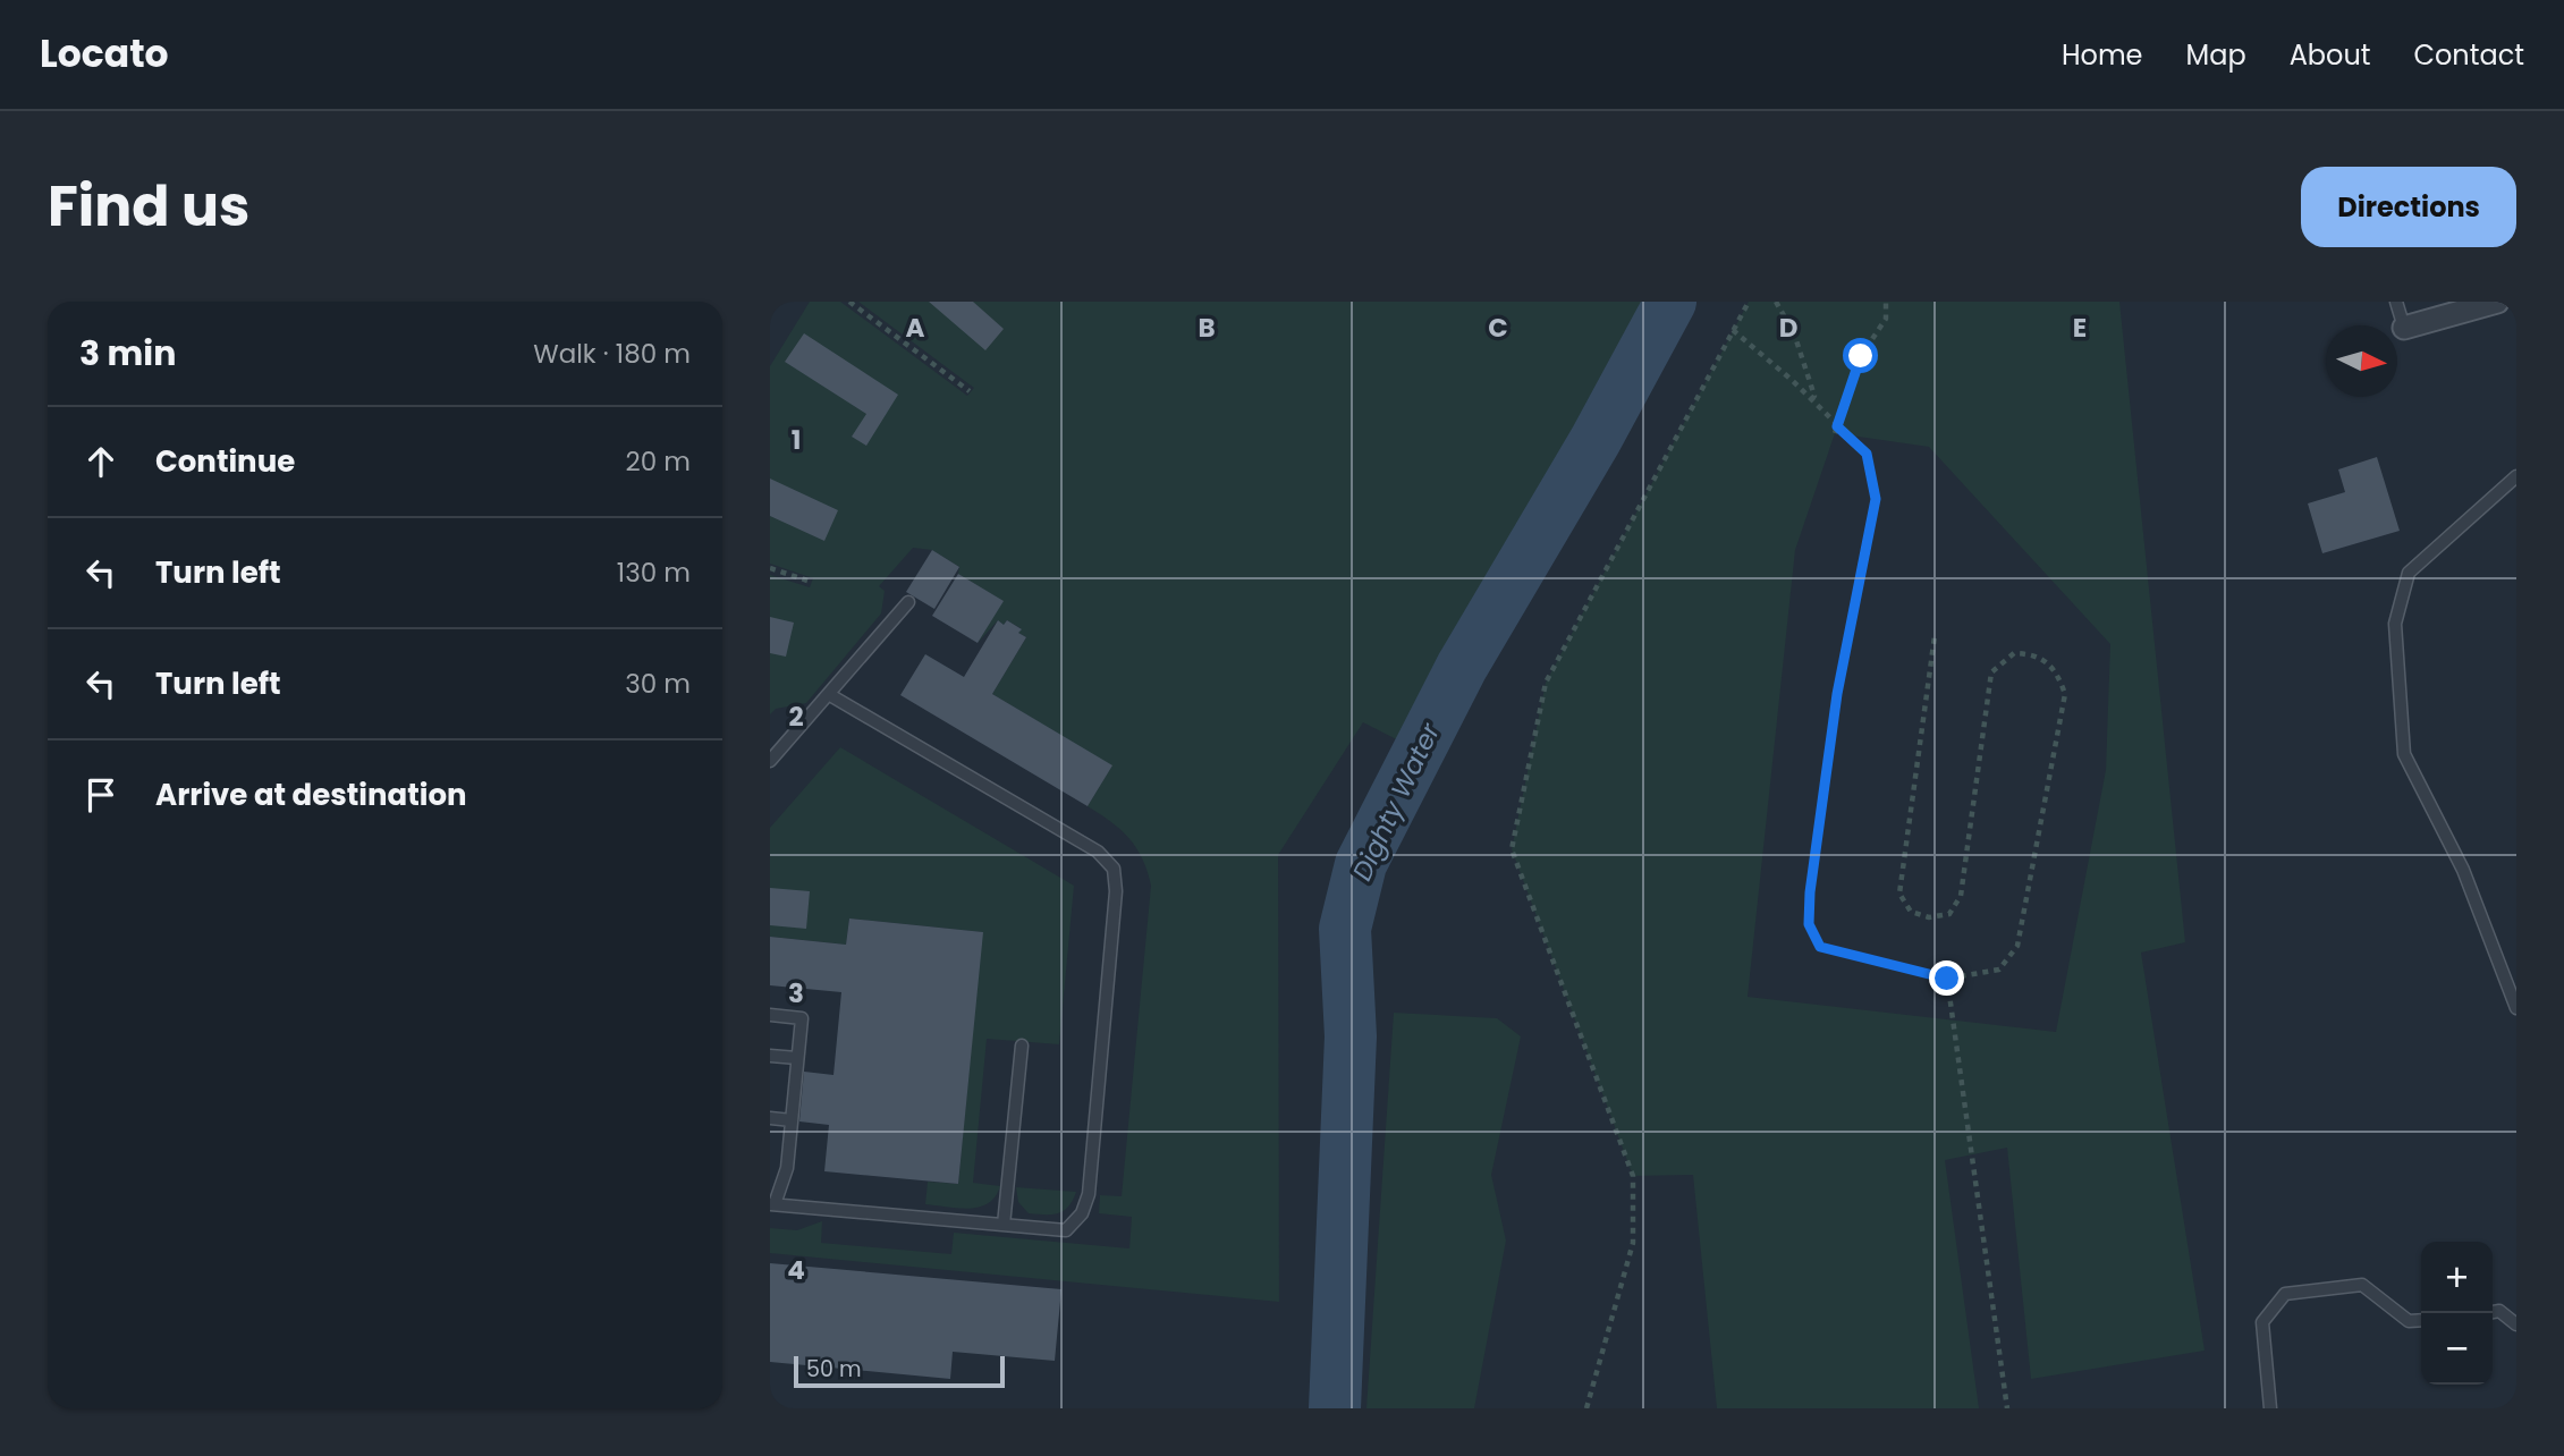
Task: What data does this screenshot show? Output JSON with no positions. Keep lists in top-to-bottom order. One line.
{"water":["Dighty Water"],"scale_bar":"50 m","north":"right","page":{"header":"Locato","nav":["Home","Map","About","Contact"],"title":"Find us","buttons":"Directions","heading":["3 min","Walk · 180 m"],"list":[["Continue","20 m"],["Turn left","130 m"],["Turn left","30 m"],"Arrive at destination"],"map_buttons":["+","−"],"scale":"50 m"},"grid":{"columns":["A","B","C","D","E"],"rows":["1","2","3","4"]}}
